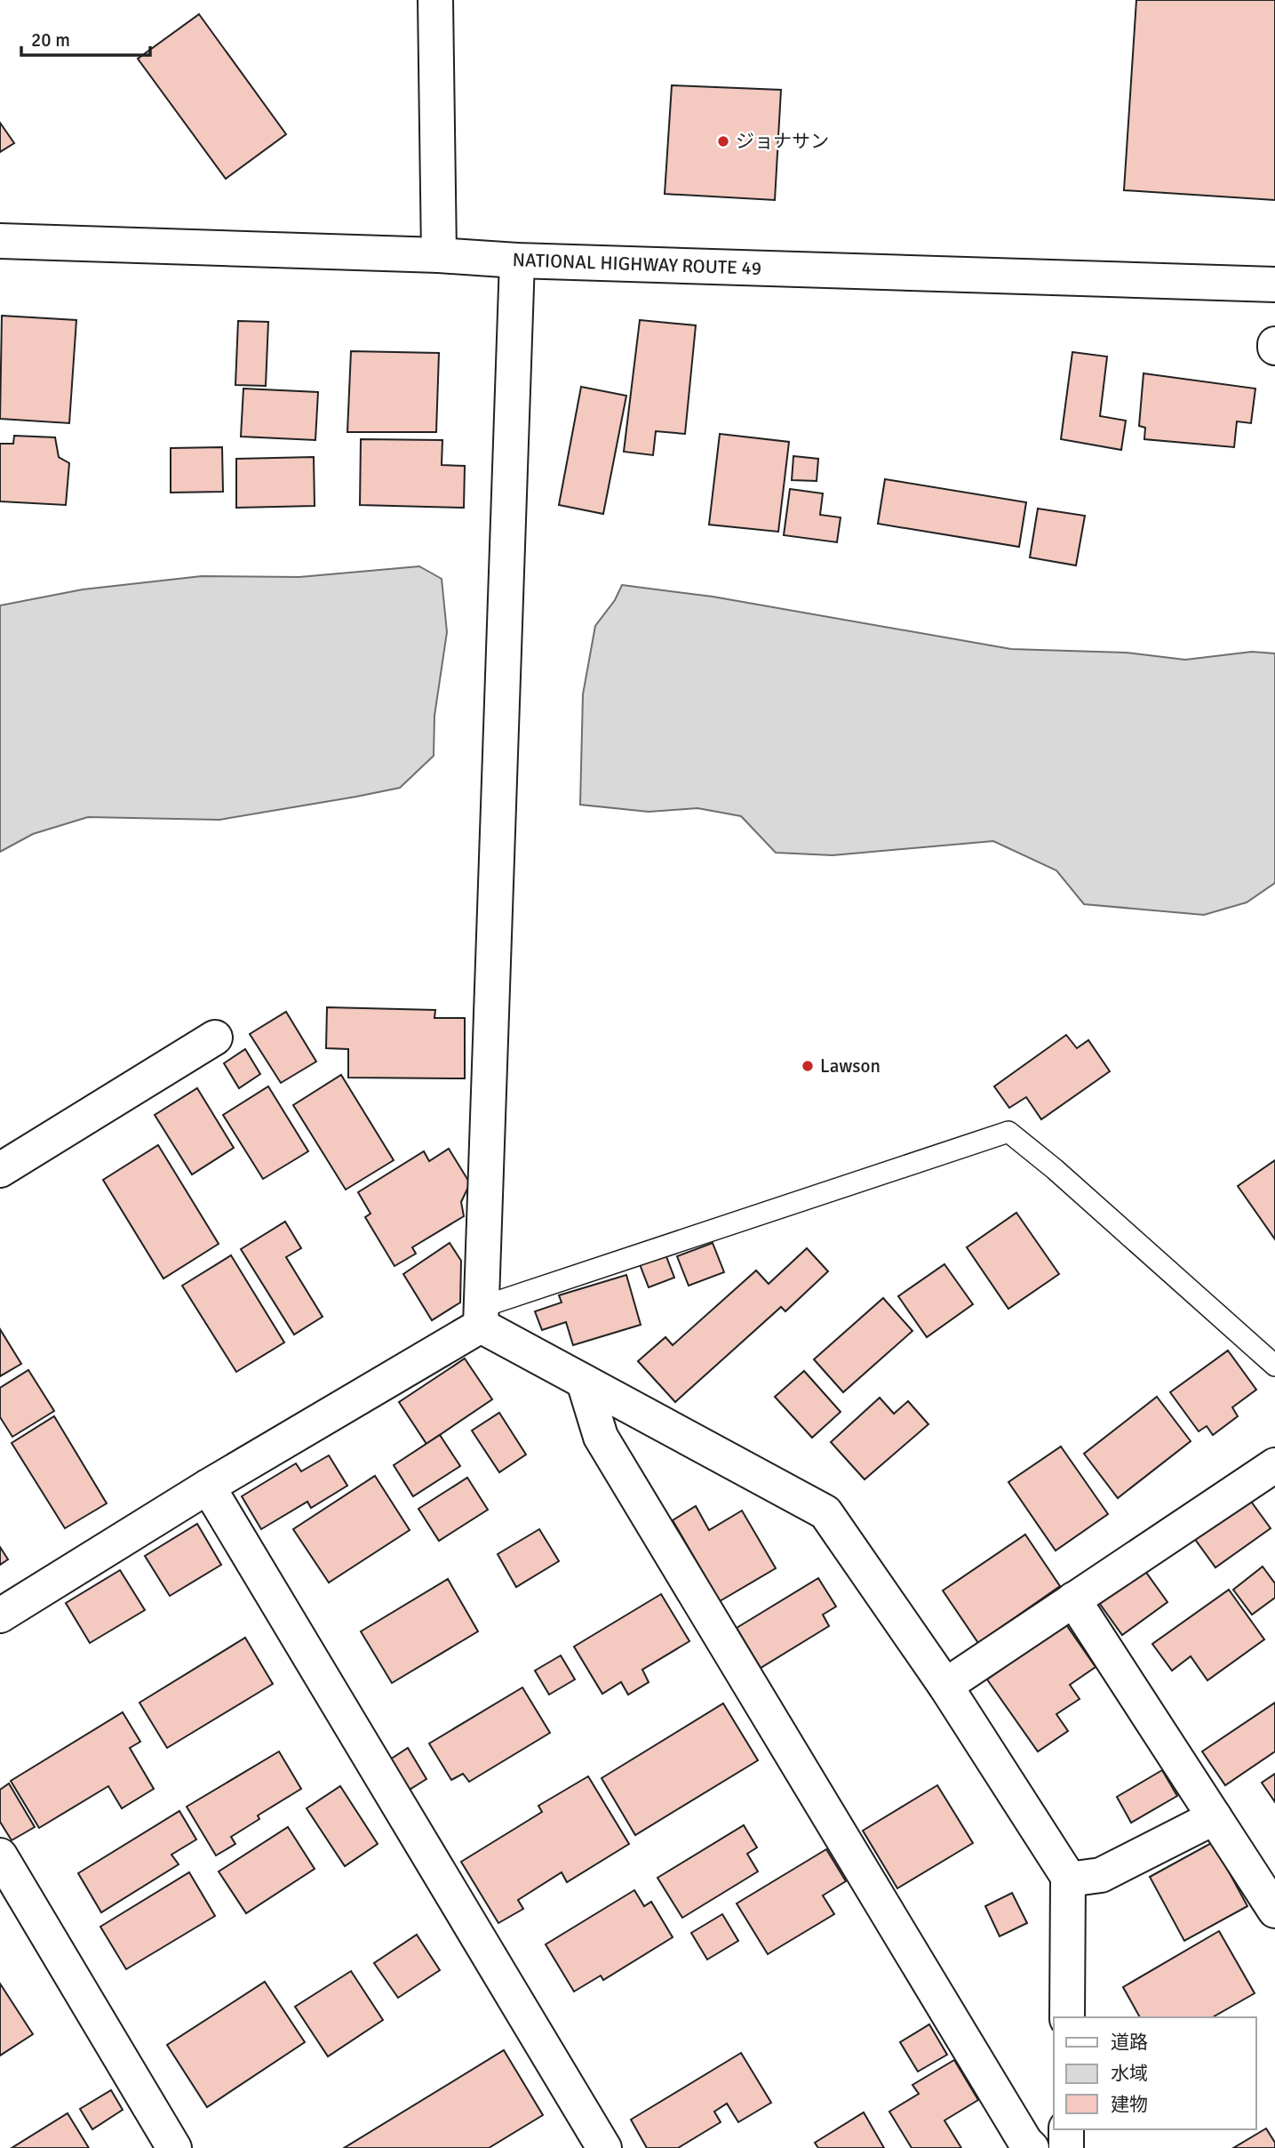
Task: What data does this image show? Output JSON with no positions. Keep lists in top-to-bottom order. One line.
{"streets":{"main road":["NATIONAL HIGHWAY ROUTE 49"]},"places":["ジョナサン","Lawson"],"legend":["道路","水域","建物"],"scale_bar":"20 m"}
